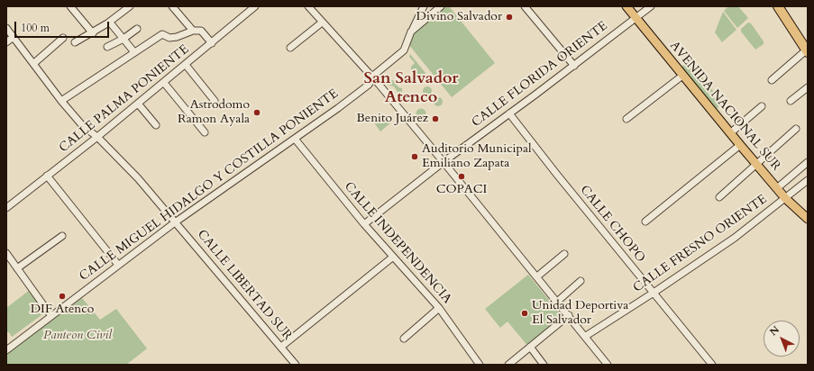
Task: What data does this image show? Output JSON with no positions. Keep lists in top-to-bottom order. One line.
{"streets":{"main road":["AVENIDA NACIONAL SUR"],"street":["CALLE FLORIDA ORIENTE","CALLE PALMA PONIENTE","CALLE MIGUEL HIDALGO Y COSTILLA PONIENTE","CALLE CHOPO","CALLE INDEPENDENCIA","CALLE FRESNO ORIENTE","CALLE LIBERTAD SUR"]},"crossings":[["CALLE FLORIDA ORIENTE","AVENIDA NACIONAL SUR"],["CALLE FLORIDA ORIENTE","CALLE CHOPO"],["CALLE FLORIDA ORIENTE","CALLE INDEPENDENCIA"],["CALLE PALMA PONIENTE","CALLE LIBERTAD SUR"],["AVENIDA NACIONAL SUR","CALLE FRESNO ORIENTE"],["CALLE MIGUEL HIDALGO Y COSTILLA PONIENTE","CALLE INDEPENDENCIA"],["CALLE MIGUEL HIDALGO Y COSTILLA PONIENTE","CALLE LIBERTAD SUR"],["CALLE CHOPO","CALLE FRESNO ORIENTE"]],"districts":["San Salvador Atenco"],"parks":["Panteon Civil"],"places":["Divino Salvador","Astrodomo Ramon Ayala","Benito Juárez","Auditorio Municipal Emiliano Zapata","COPACI","DIF Atenco","Unidad Deportiva El Salvador"],"scale_bar":"100 m","north":"top left"}
